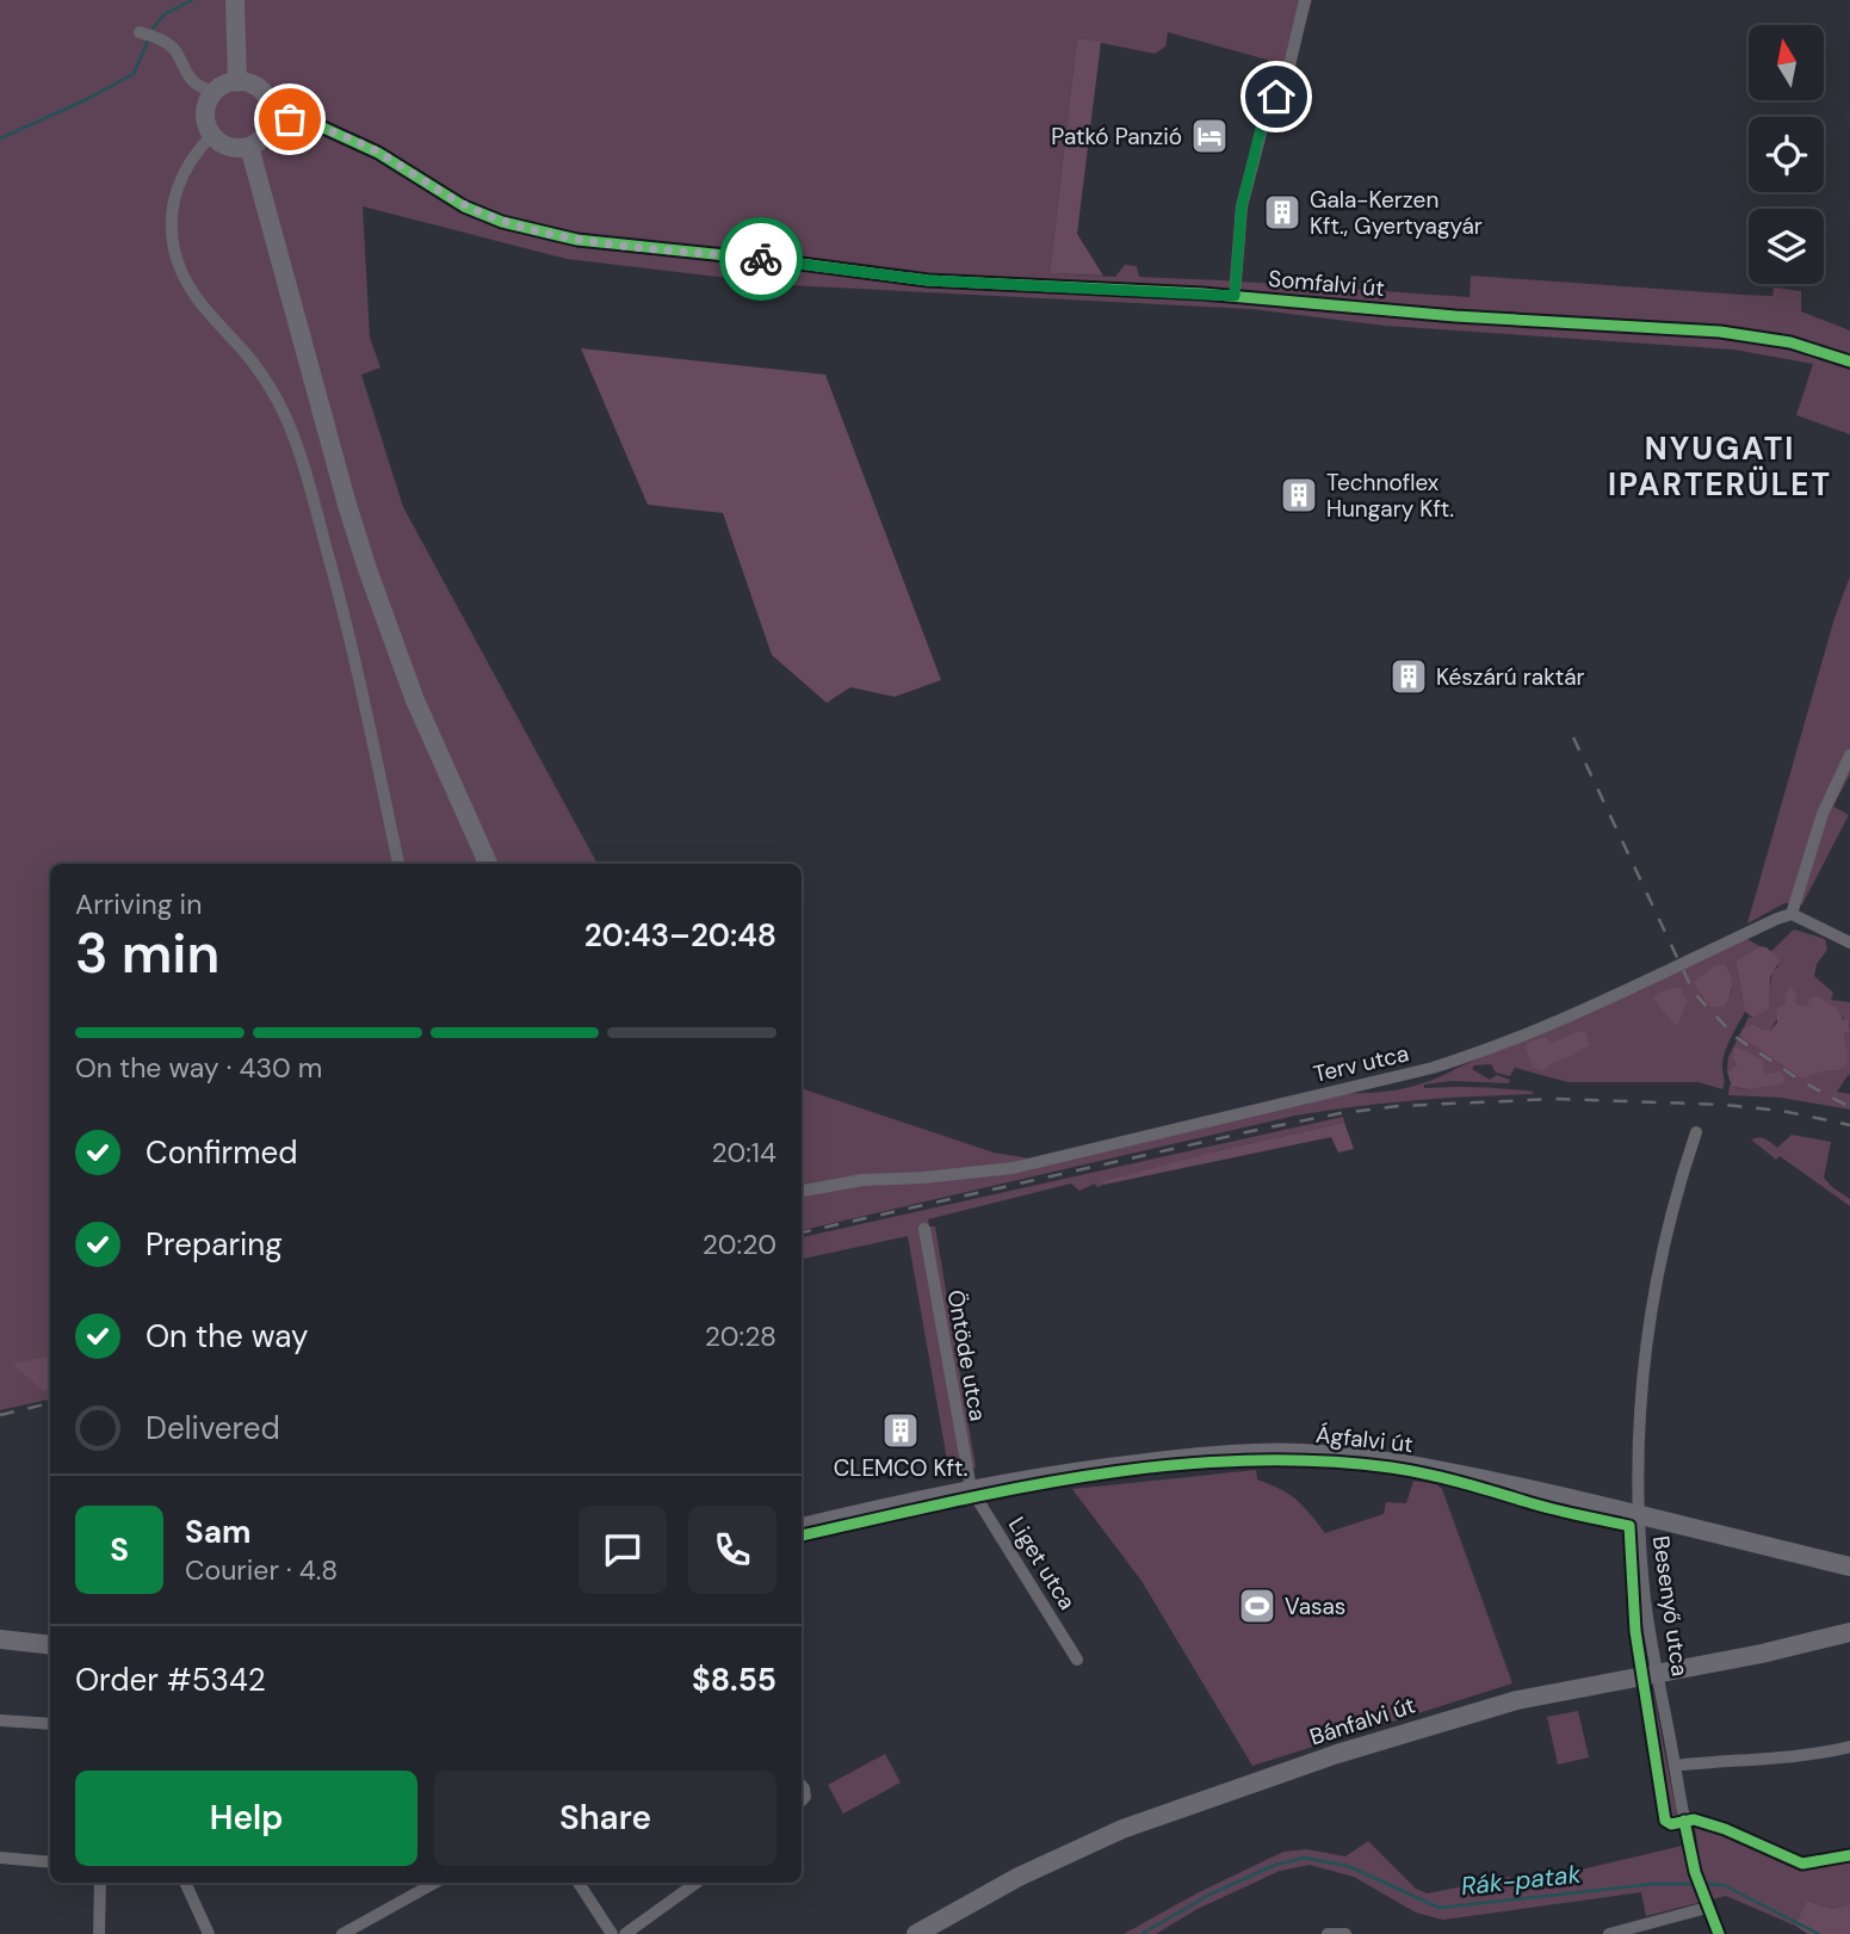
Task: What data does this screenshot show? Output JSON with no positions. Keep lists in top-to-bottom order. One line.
{"streets":{"main road":["Ágfalvi út","Bánfalvi út"],"street":["Somfalvi út","Terv utca","Öntöde utca","Liget utca","Besenyő utca"]},"crossings":[["Öntöde utca","Ágfalvi út"],["Öntöde utca","Liget utca"],["Ágfalvi út","Liget utca"],["Ágfalvi út","Besenyő utca"],["Besenyő utca","Bánfalvi út"]],"districts":["NYUGATI IPARTERÜLET"],"water":["Rák-patak"],"places":{"hotel":["Patkó Panzió"],"building":["Gala-Kerzen Kft., Gyertyagyár","Technoflex Hungary Kft.","Készárú raktár","CLEMCO Kft."],"sports":["Vasas"]},"north":"top","page":{"heading":["3 min","Arriving in","20:43–20:48"],"panel":["Sam","Courier · 4.8","Order #5342","$8.55"],"bar":"On the way · 430 m","list":[["Confirmed","20:14"],["Preparing","20:20"],["On the way","20:28"],"Delivered"],"round":"S","buttons":["Help","Share"]}}
